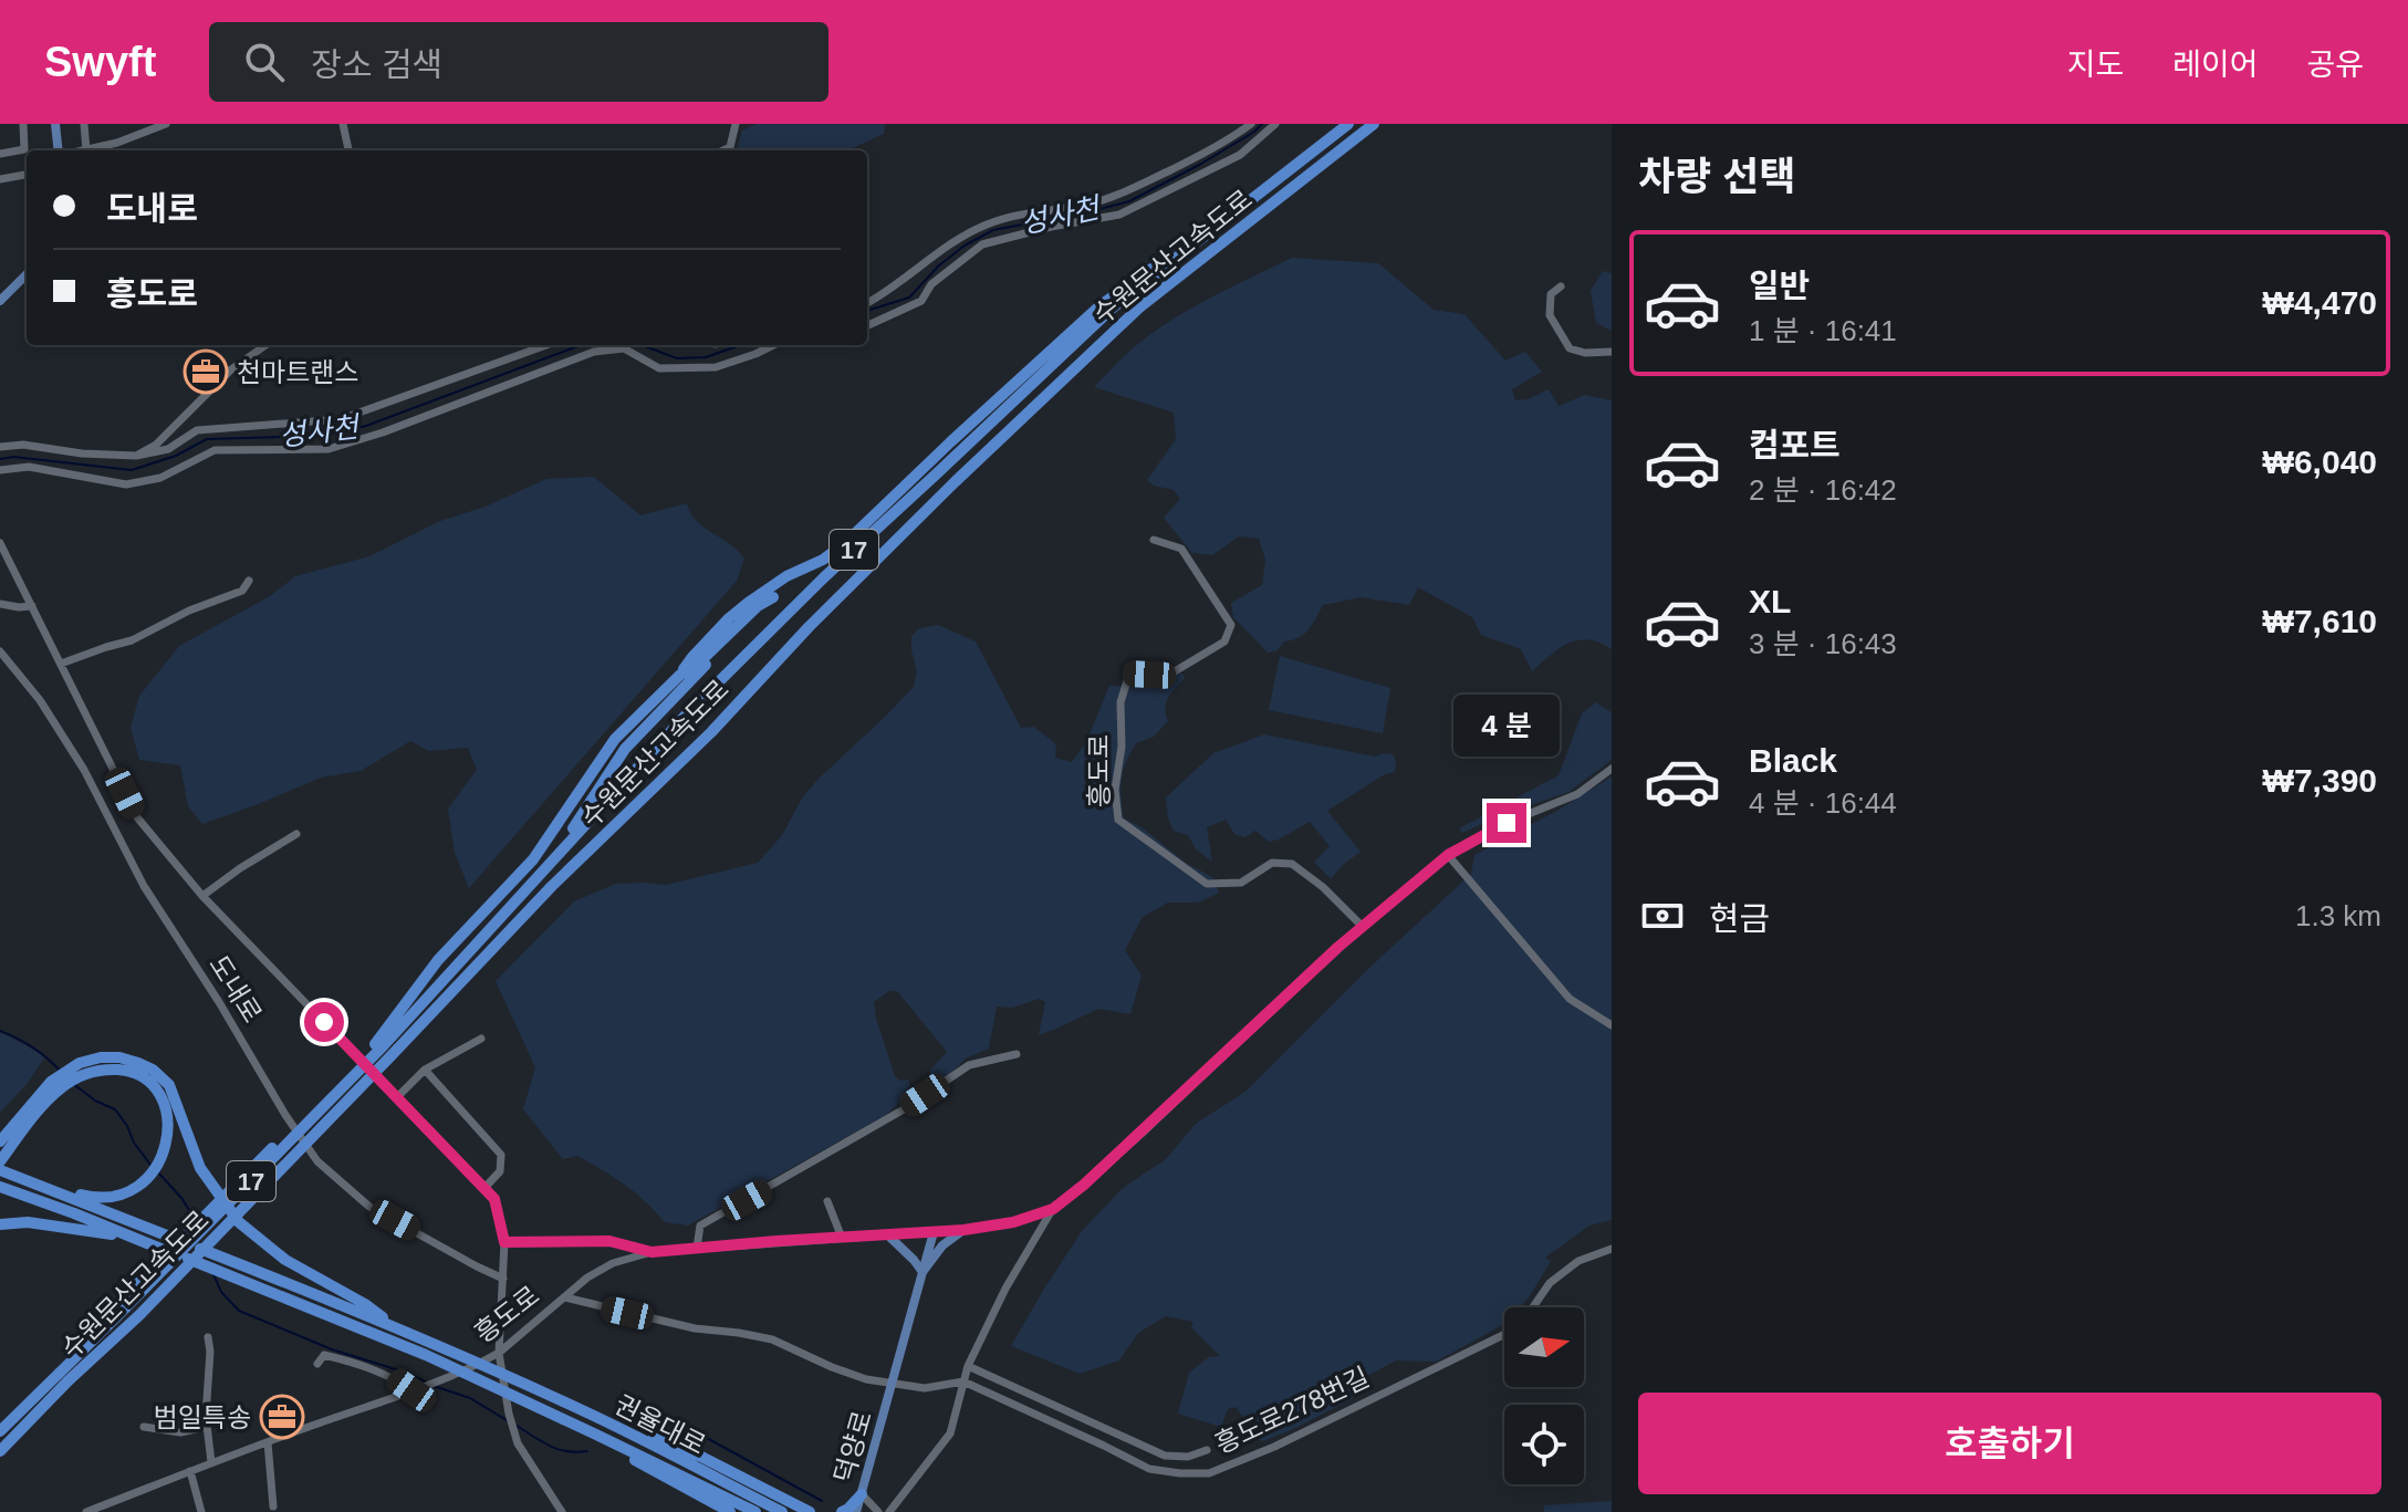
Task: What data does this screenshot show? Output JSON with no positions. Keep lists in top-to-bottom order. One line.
{"streets":{"highway":["수원문산고속도로","17","권율대로"],"main road":["덕양로"],"street":["흥도로","도내로","흥도로278번길"]},"crossings":[["흥도로","도내로"]],"water":["성사천"],"places":{"office":["천마트랜스","범일특송"]},"north":"right","page":{"header":"Swyft","search":"장소 검색","nav":["지도","레이어","공유"],"heading":"차량 선택","banner":["도내로","흥도로"],"list":[{"name":"일반","note":"1 분 · 16:41","value":"₩4,470"},{"name":"컴포트","note":"2 분 · 16:42","value":"₩6,040"},{"name":"XL","note":"3 분 · 16:43","value":"₩7,610"},{"name":"Black","note":"4 분 · 16:44","value":"₩7,390"}],"bubble":"4 분","pay":["현금","1.3 km"],"buttons":"호출하기"}}
